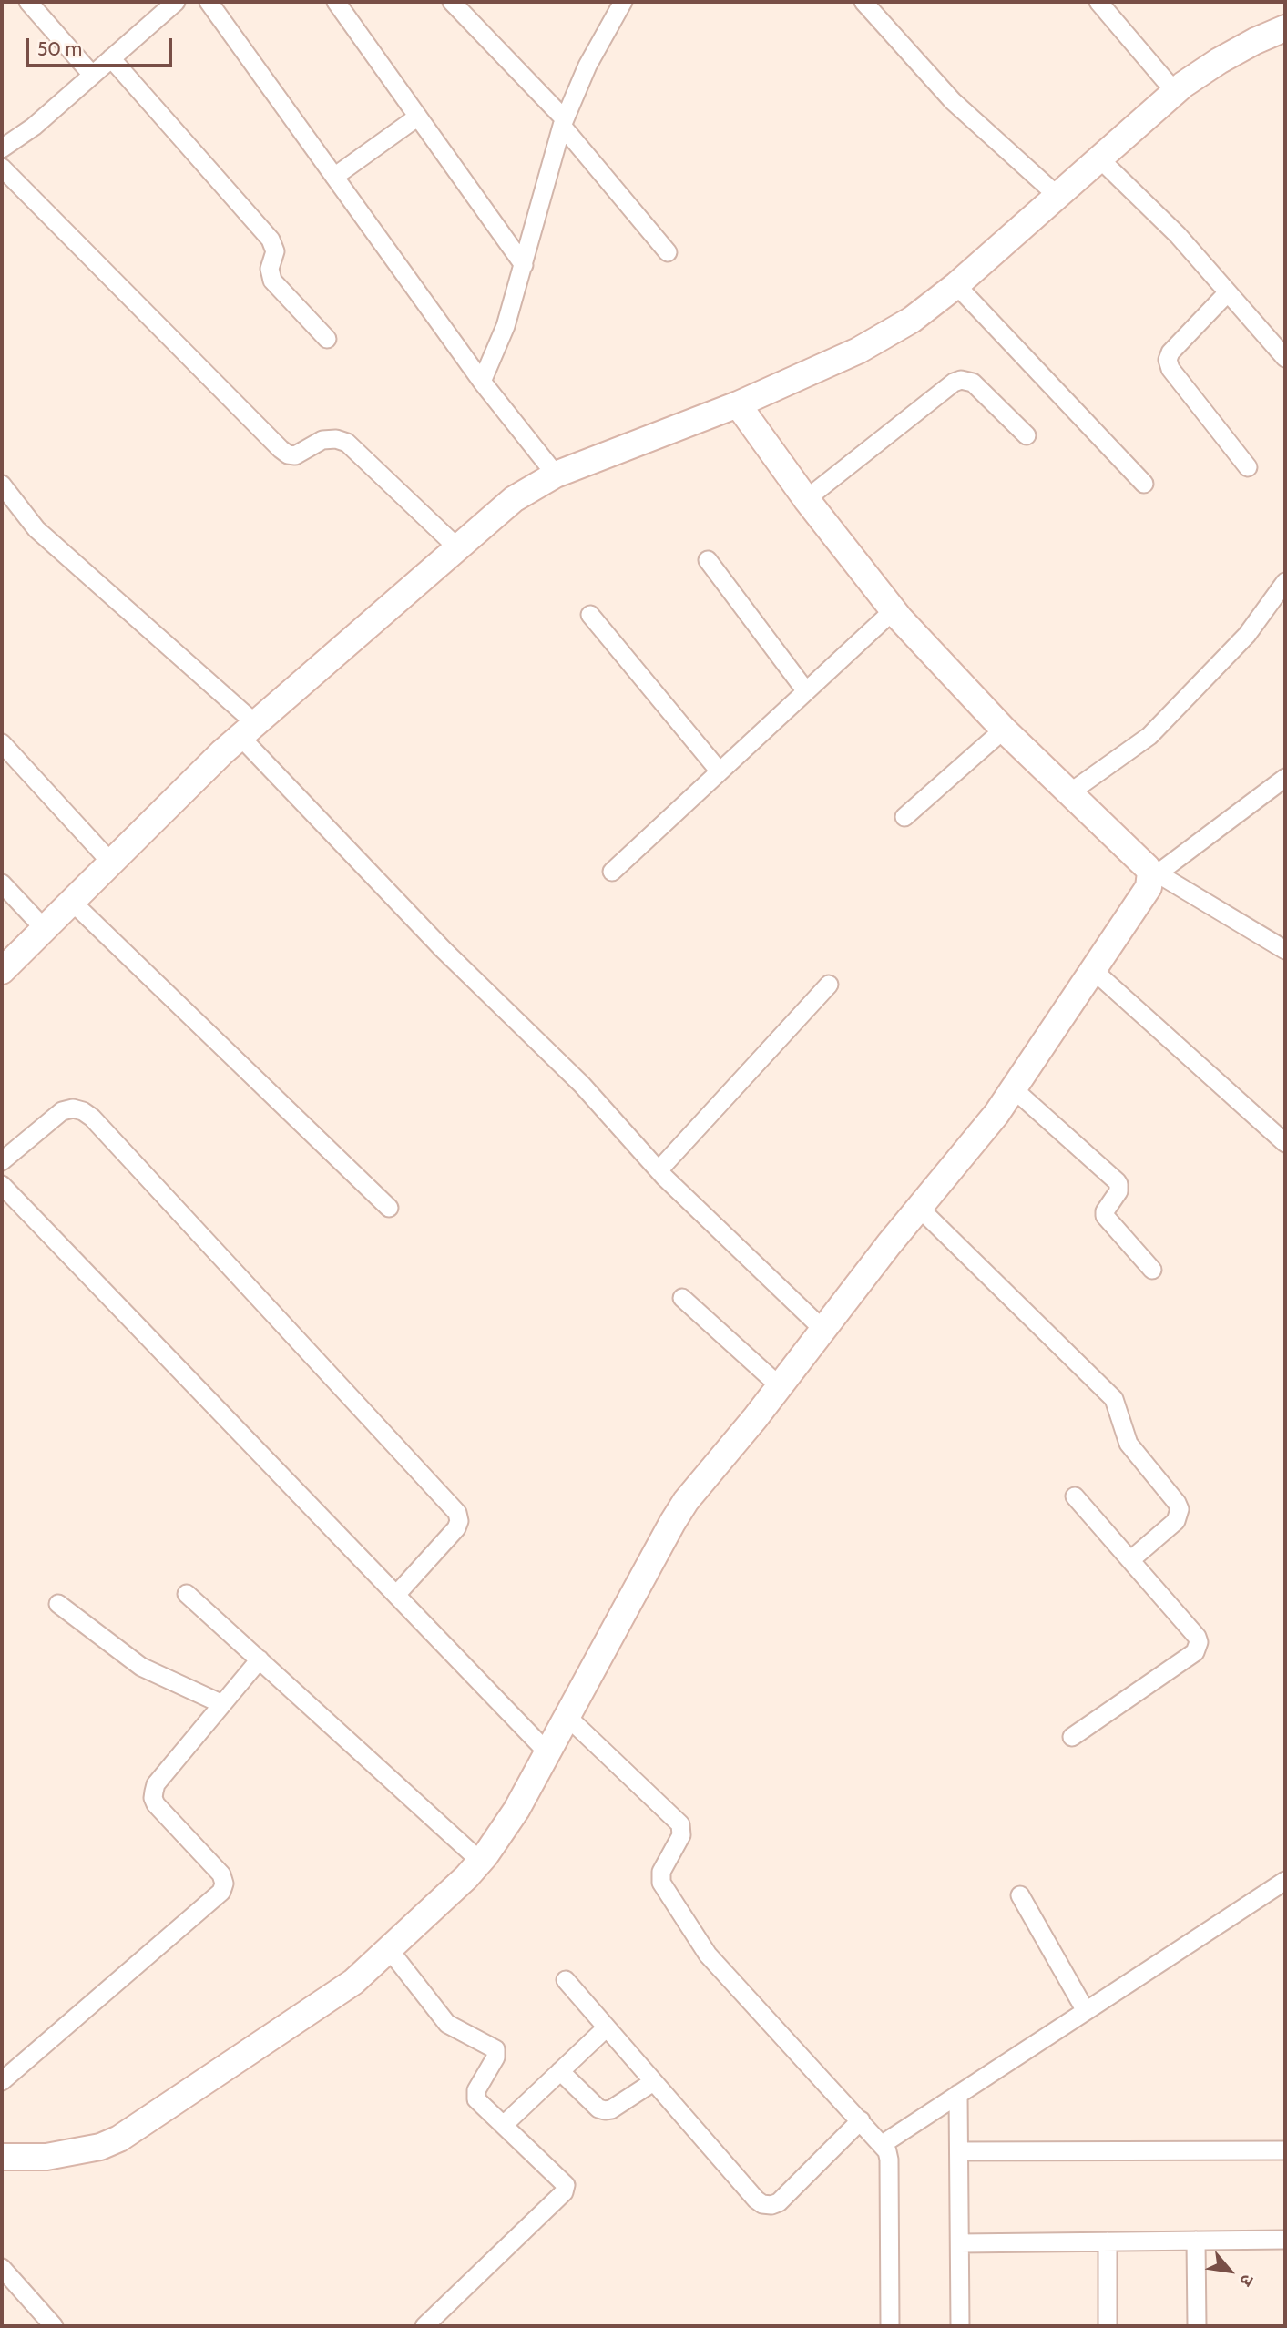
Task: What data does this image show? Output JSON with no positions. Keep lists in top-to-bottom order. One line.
{"scale_bar":"50 m","north":"bottom right"}
